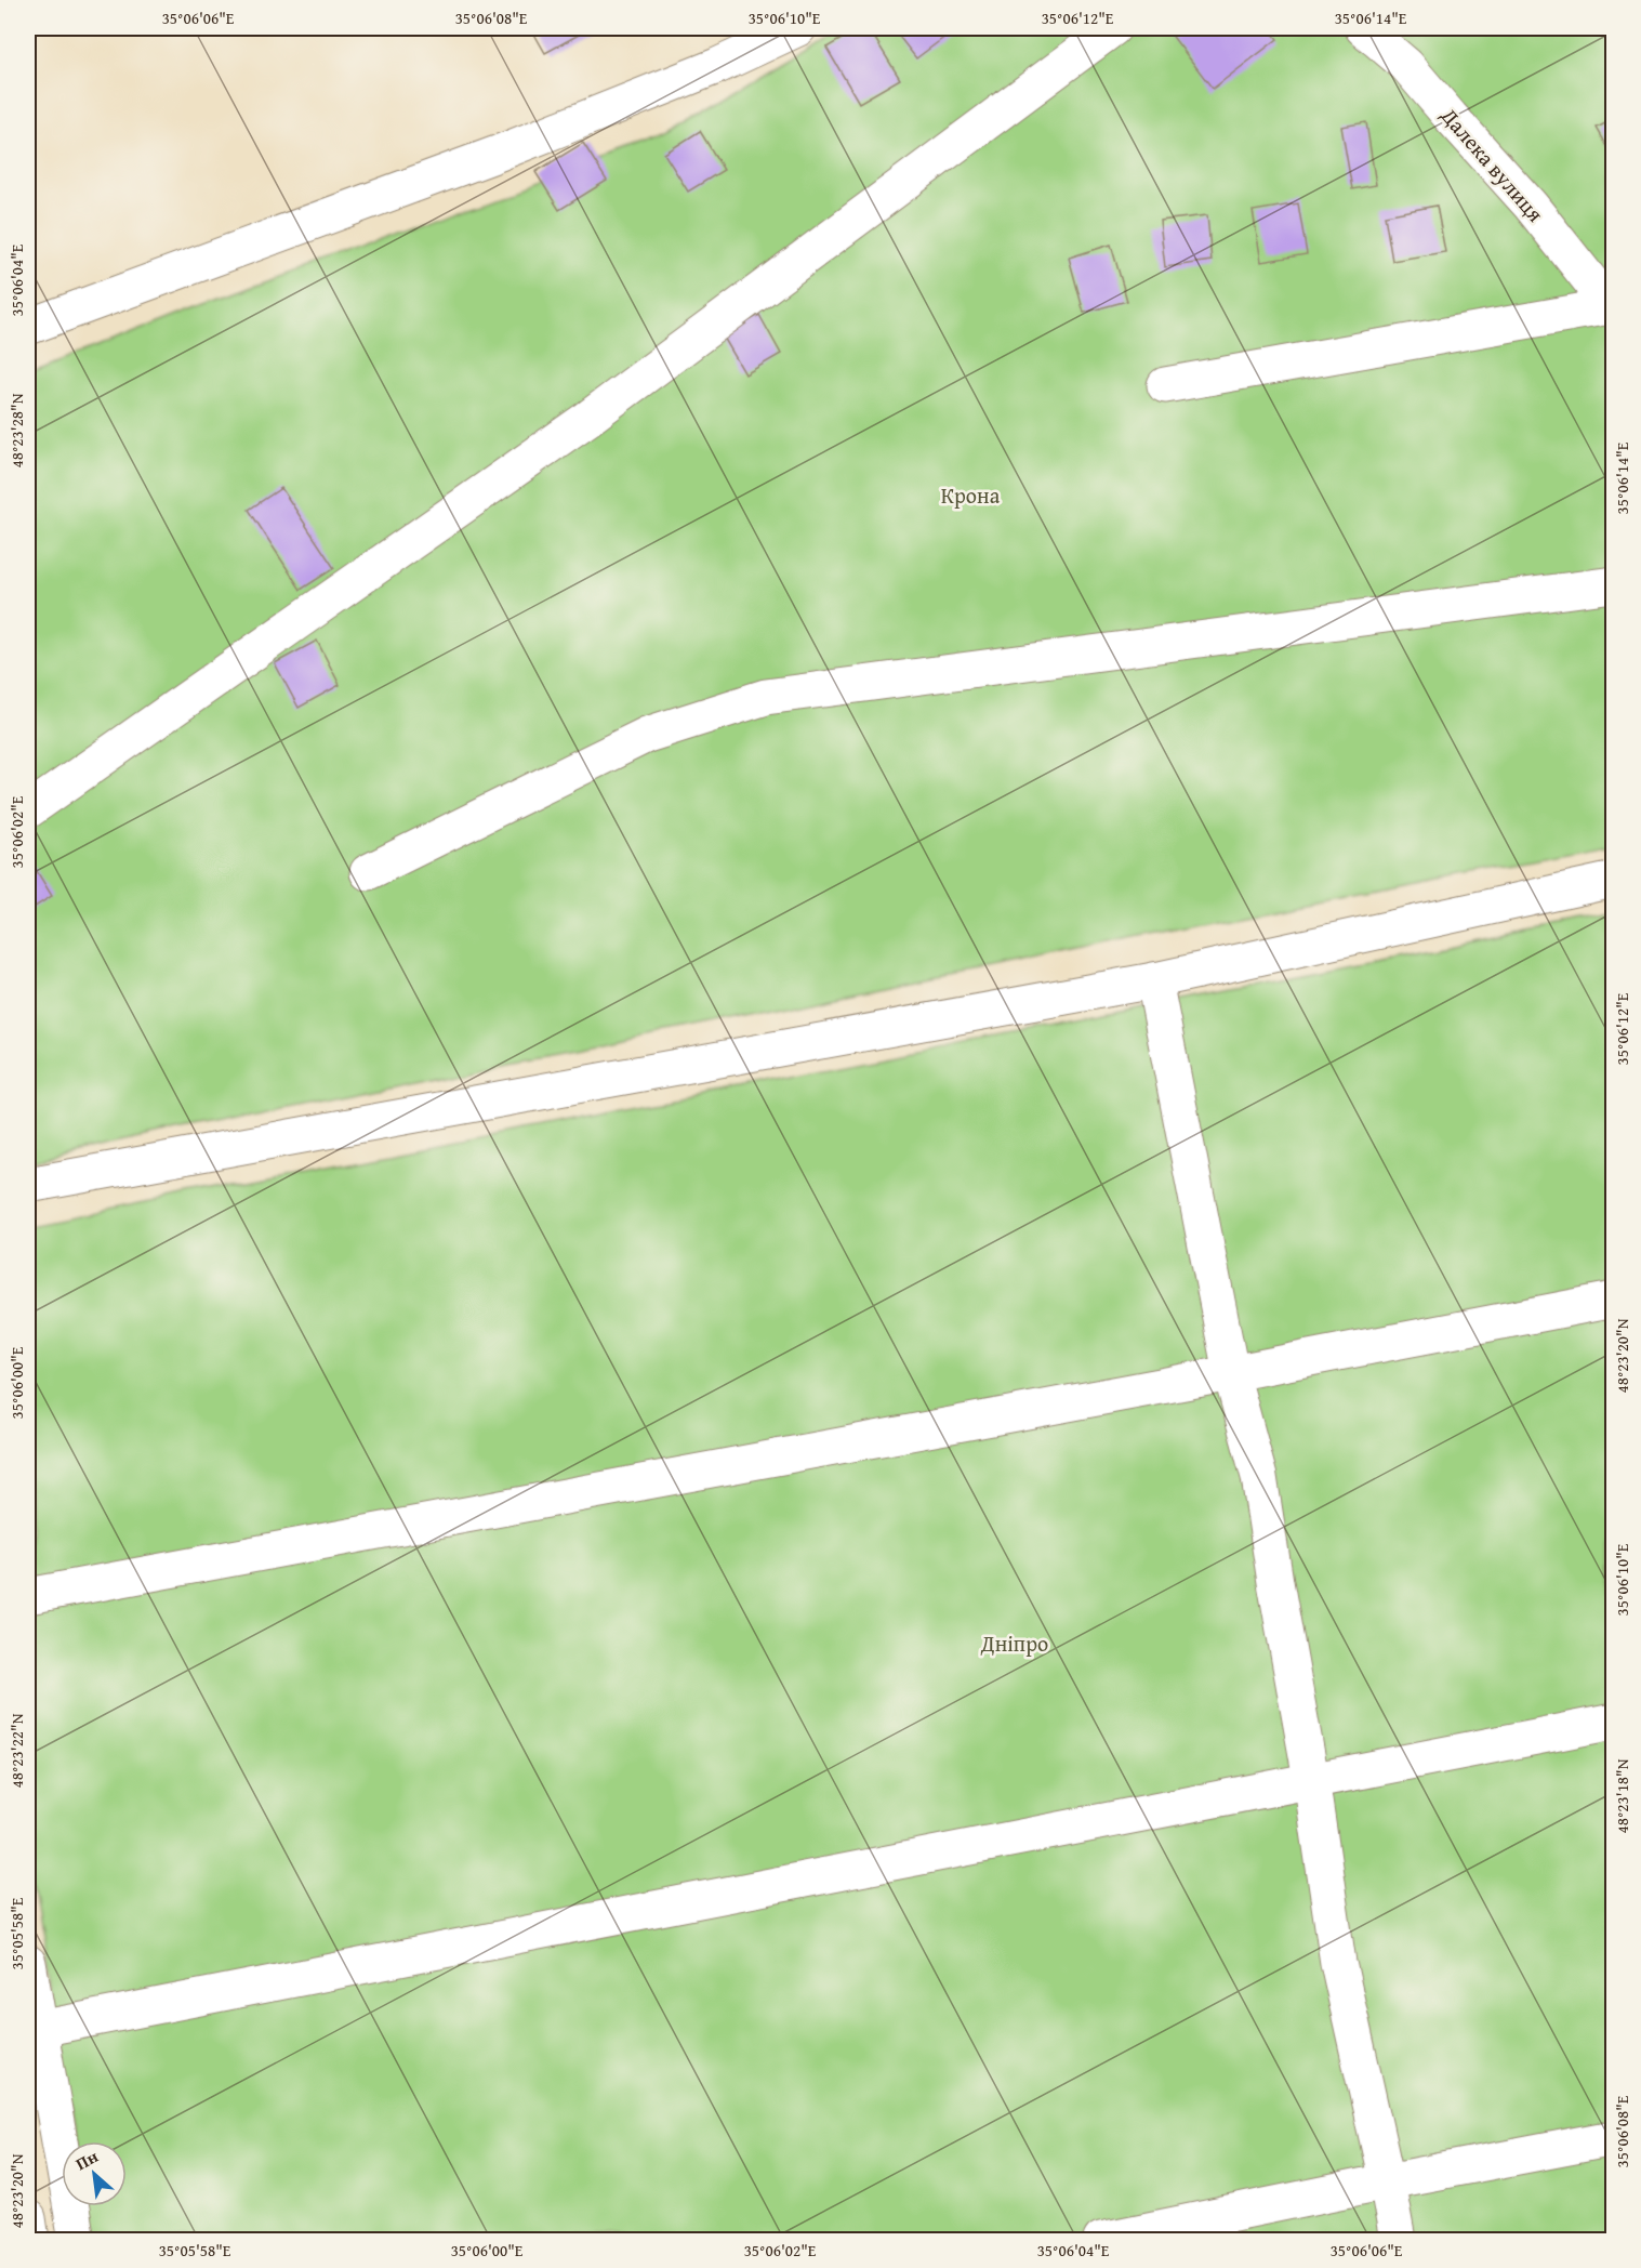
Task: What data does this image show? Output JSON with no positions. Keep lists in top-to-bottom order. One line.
{"streets":{"street":["Далека вулиця"]},"parks":["Крона","Дніпро"],"north":"top left","coordinates":["35°06'06\"E","35°06'08\"E","35°06'10\"E","35°06'12\"E","35°06'14\"E","35°06'04\"E","48°23'28\"N","35°06'02\"E","48°23'20\"N","35°06'00\"E","48°23'22\"N","48°23'18\"N","35°05'58\"E"]}
